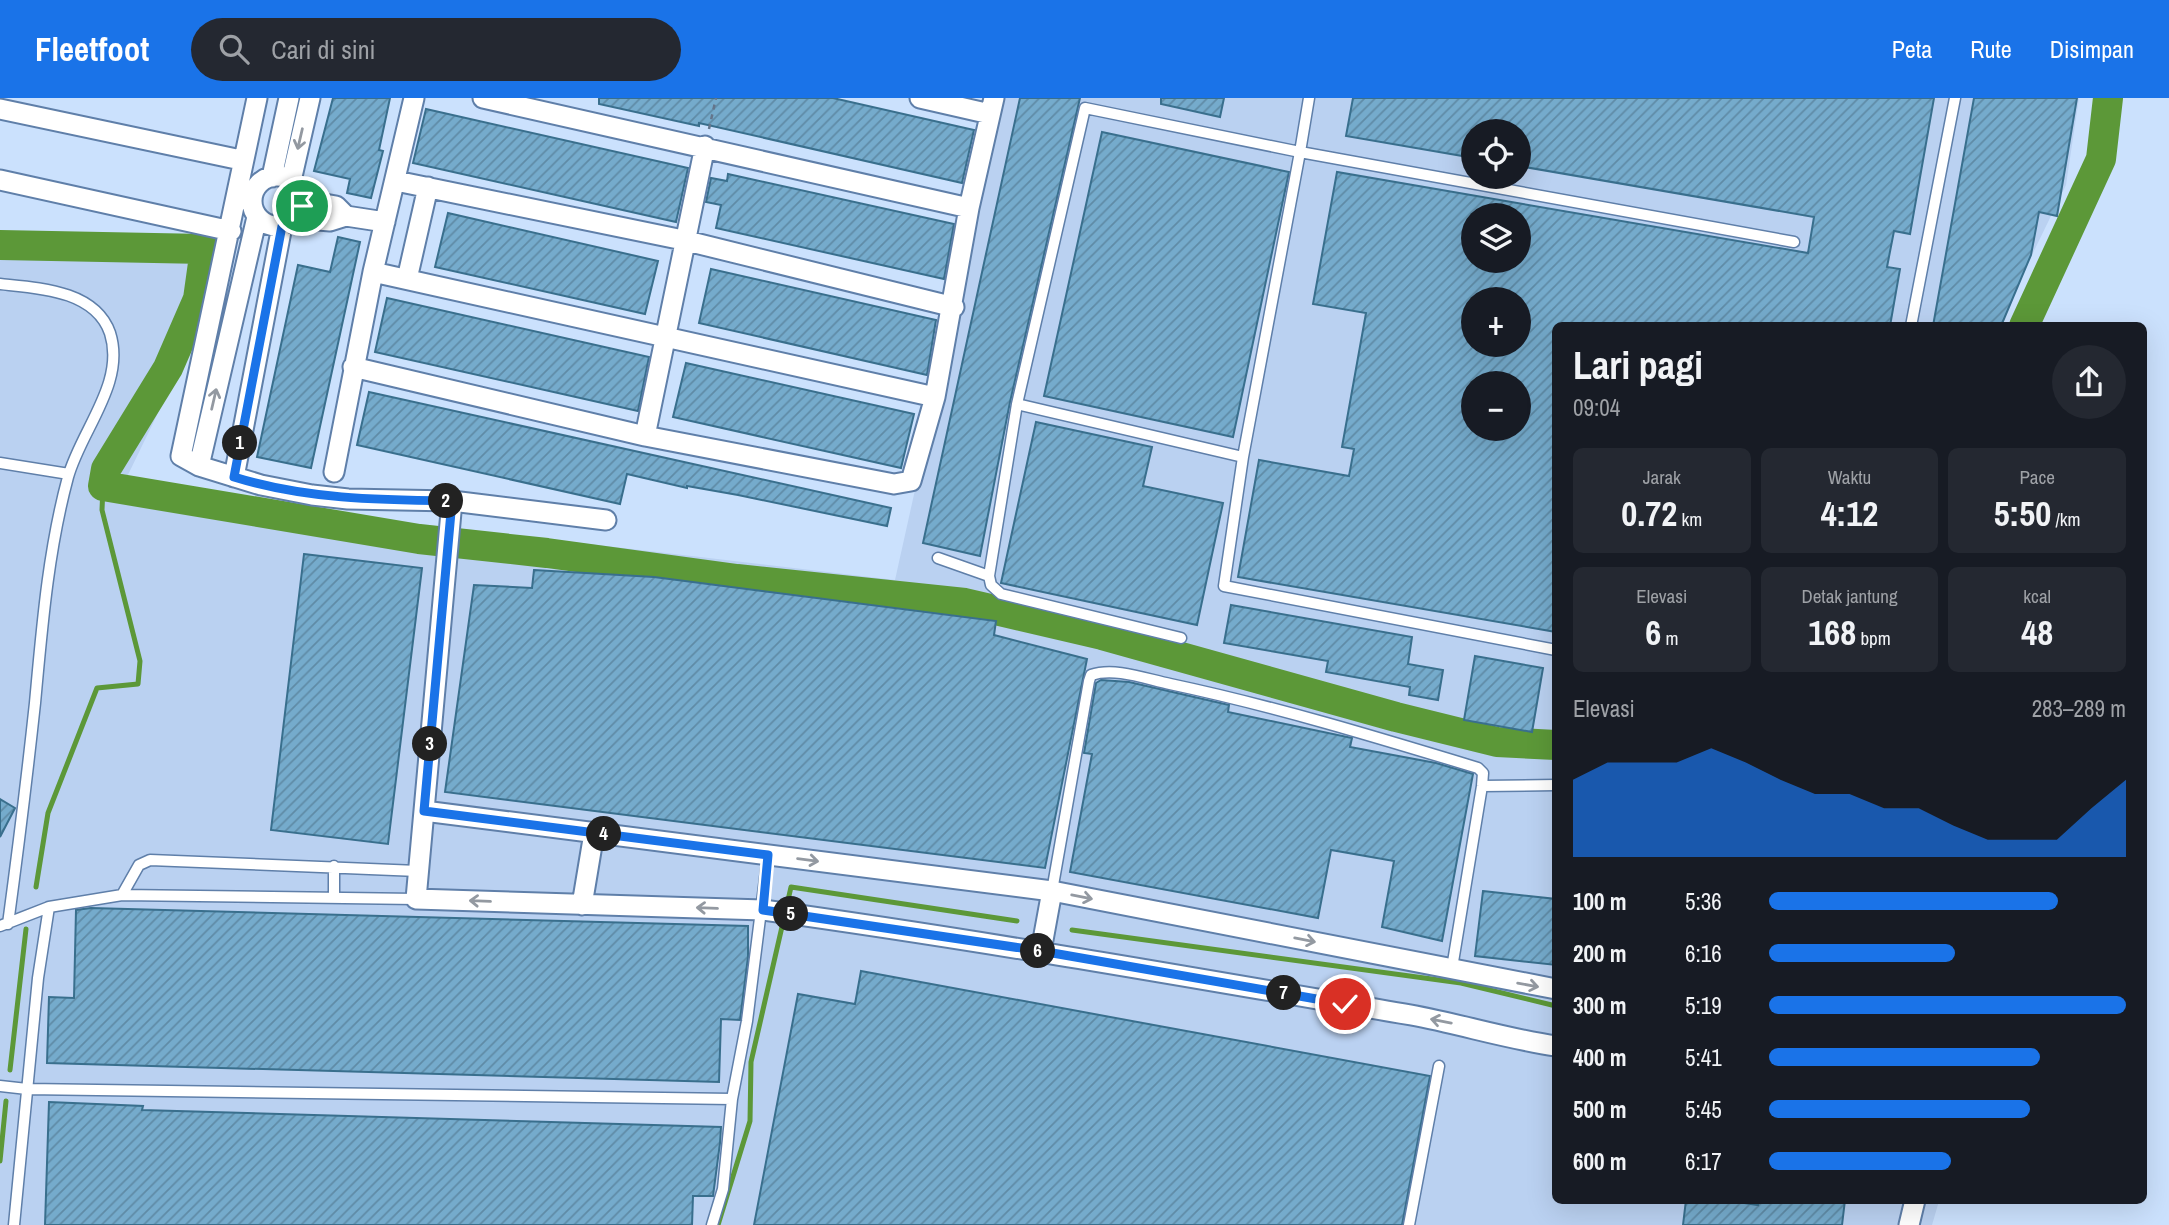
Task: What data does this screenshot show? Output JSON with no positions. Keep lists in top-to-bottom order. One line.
{"page":{"header":"Fleetfoot","search":"Cari di sini","nav":["Peta","Rute","Disimpan"],"map_buttons":["+","−"],"heading":["Lari pagi","09:04"],"pins":["1","2","3","4","5","6","7"],"stats":[["Jarak","0.72 km"],["Waktu","4:12"],["Pace","5:50 /km"],["Elevasi","6 m"],["Detak jantung","168 bpm"],["kcal","48"]],"chart":["Elevasi","283–289 m"],"list":[{"name":"100 m","note":"5:36"},{"name":"200 m","note":"6:16"},{"name":"300 m","note":"5:19"},{"name":"400 m","note":"5:41"},{"name":"500 m","note":"5:45"},{"name":"600 m","note":"6:17"}]}}
